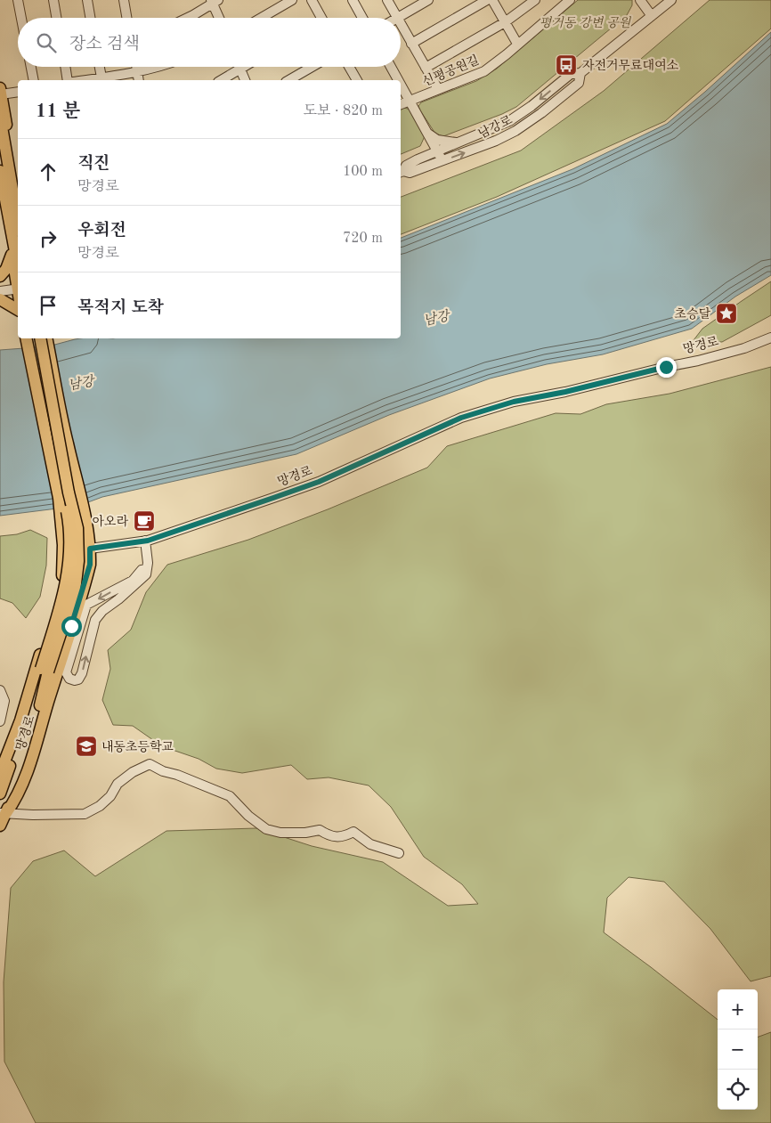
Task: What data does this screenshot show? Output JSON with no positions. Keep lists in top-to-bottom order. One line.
{"streets":{"main road":["망경로"],"street":["신평공원길","남강로"]},"water":["남강"],"parks":["평거동 강변 공원"],"places":{"bus stop":["자전거무료대여소"],"place":["초승달"],"cafe":["아오라"],"school or university":["내동초등학교"]},"page":{"search":"장소 검색","heading":["11 분","도보 · 820 m"],"list":[["직진","망경로","100 m"],["우회전","망경로","720 m"],"목적지 도착"],"map_buttons":["+","−"]}}
